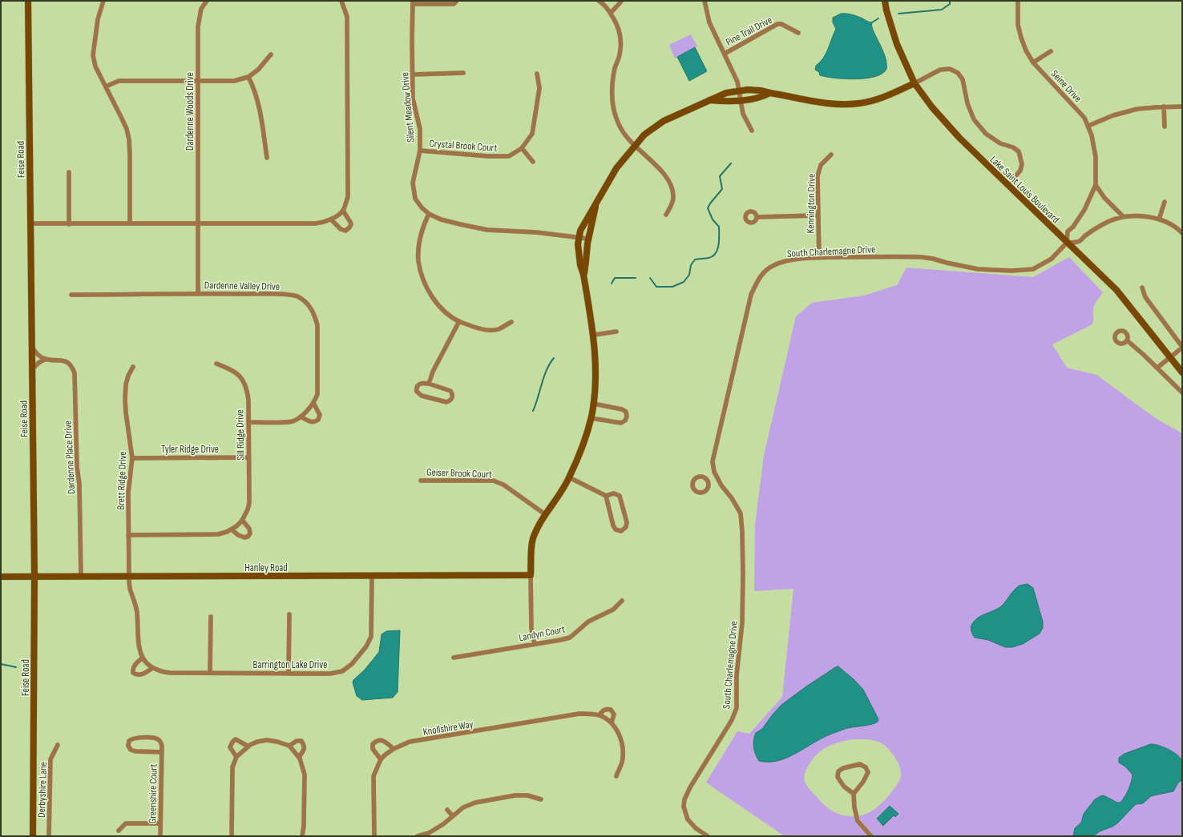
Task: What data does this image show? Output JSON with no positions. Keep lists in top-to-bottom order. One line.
{"streets":{"street":["Pine Trail Drive","Seine Drive","Silent Meadow Drive","Dardenne Woods Drive","Crystal Brook Court","Feise Road","Lake Saint Louis Boulevard","Kennington Drive","South Charlemagne Drive","Dardenne Valley Drive","Sill Ridge Drive","Tyler Ridge Drive","Dardenne Place Drive","Geiser Brook Court","Brett Ridge Drive","Hanley Road","Landyn Court","Barrington Lake Drive","Knollshire Way","Derbyshire Lane","Greenshire Court"]},"crossings":[["Seine Drive","Lake Saint Louis Boulevard"],["Seine Drive","South Charlemagne Drive"],["Silent Meadow Drive","Crystal Brook Court"],["Dardenne Woods Drive","Dardenne Valley Drive"],["Feise Road","Hanley Road"],["Lake Saint Louis Boulevard","South Charlemagne Drive"],["Kennington Drive","South Charlemagne Drive"],["Dardenne Valley Drive","Sill Ridge Drive"],["Sill Ridge Drive","Tyler Ridge Drive"],["Sill Ridge Drive","Brett Ridge Drive"],["Tyler Ridge Drive","Brett Ridge Drive"],["Dardenne Place Drive","Hanley Road"],["Brett Ridge Drive","Hanley Road"],["Hanley Road","Barrington Lake Drive"]]}
